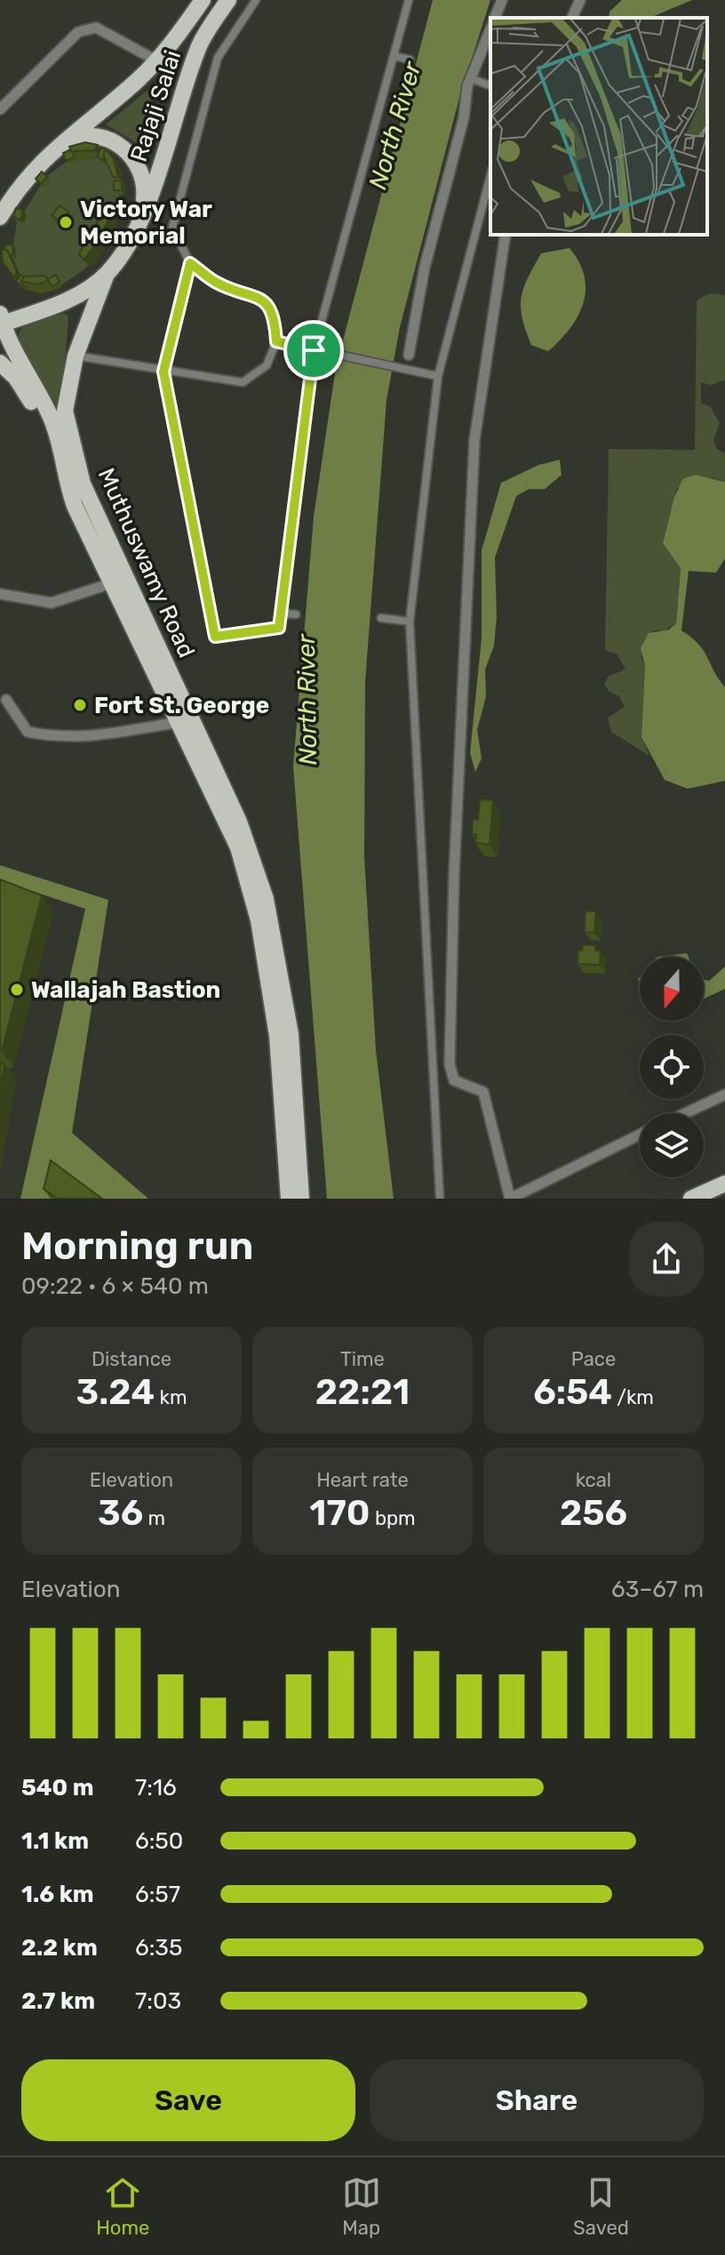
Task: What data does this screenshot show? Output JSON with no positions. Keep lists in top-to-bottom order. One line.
{"streets":{"main road":["Rajaji Salai","Muthuswamy Road"]},"crossings":[["Rajaji Salai","Muthuswamy Road"]],"water":["North River"],"places":["Victory War Memorial","Fort St. George","Wallajah Bastion"],"north":"bottom","page":{"heading":["Morning run","09:22 · 6 × 540 m"],"stats":[["Distance","3.24 km"],["Time","22:21"],["Pace","6:54 /km"],["Elevation","36 m"],["Heart rate","170 bpm"],["kcal","256"]],"chart":["Elevation","63–67 m"],"list":[{"name":"540 m","note":"7:16"},{"name":"1.1 km","note":"6:50"},{"name":"1.6 km","note":"6:57"},{"name":"2.2 km","note":"6:35"},{"name":"2.7 km","note":"7:03"}],"buttons":["Save","Share"],"tabs":["Home","Map","Saved"]}}
